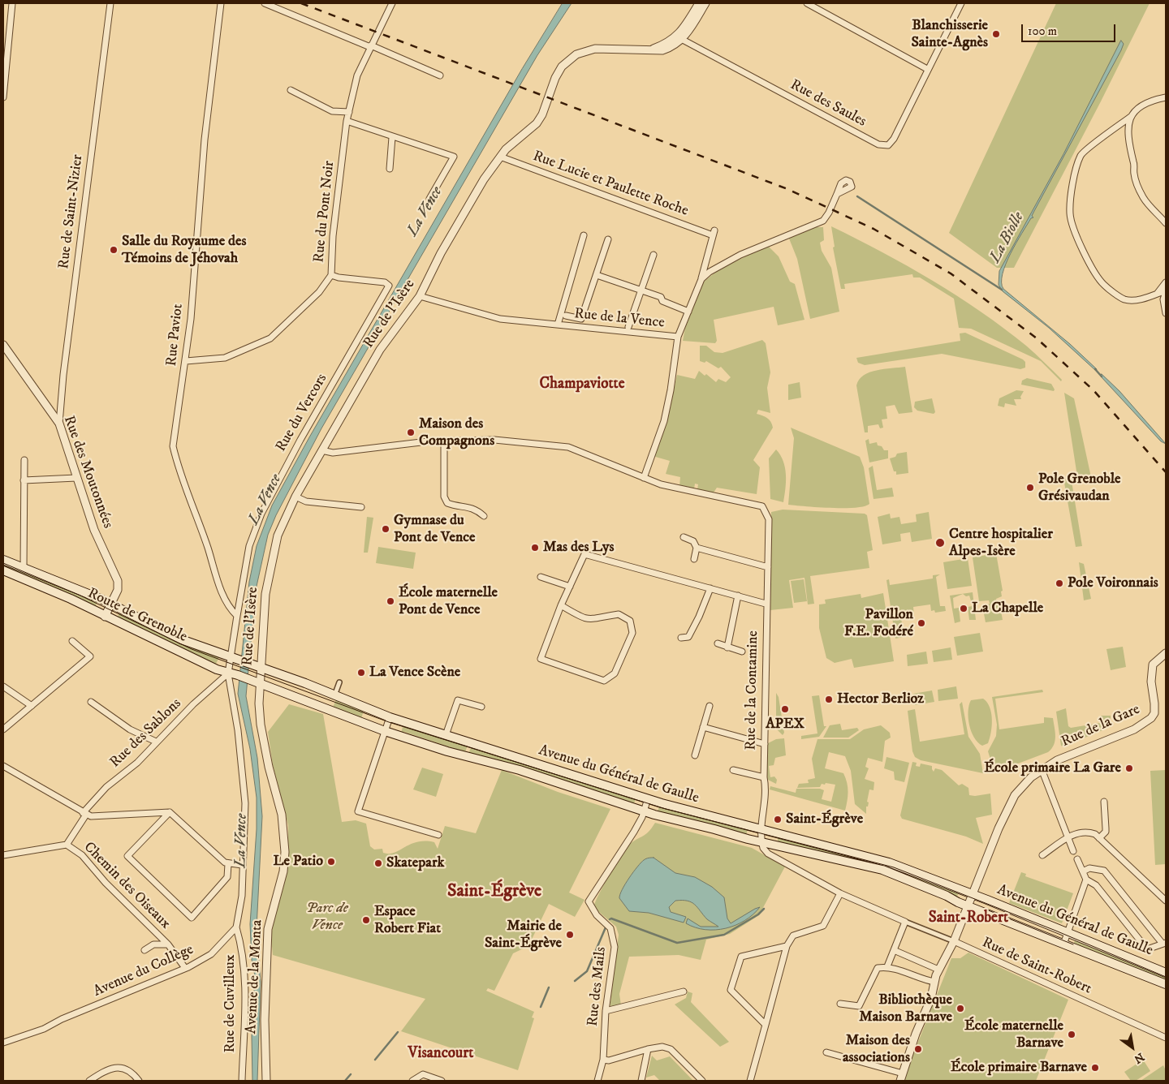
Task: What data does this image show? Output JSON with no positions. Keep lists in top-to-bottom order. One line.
{"streets":{"main road":["Route de Grenoble","Avenue du Général de Gaulle"],"street":["Rue des Saules","Rue Lucie et Paulette Roche","Rue de Saint-Nizier","Rue du Pont Noir","Rue de l'Isère","Rue de la Vence","Rue Paviot","Rue du Vercors","Rue des Moutonnées","Rue de la Contamine","Rue de la Gare","Rue des Sablons","Chemin des Oiseaux","Rue de Saint-Robert","Avenue du Collège","Avenue de la Monta","Rue des Mails","Rue de Cuvilleux"]},"crossings":[["Rue des Saules","Rue de l'Isère"],["Rue Lucie et Paulette Roche","Rue de l'Isère"],["Rue de Saint-Nizier","Rue des Moutonnées"],["Rue du Pont Noir","Rue Paviot"],["Rue du Pont Noir","Rue du Vercors"],["Rue de l'Isère","Rue de la Vence"],["Rue de l'Isère","Route de Grenoble"],["Rue de l'Isère","Rue de la Contamine"],["Rue de l'Isère","Avenue du Général de Gaulle"],["Rue de l'Isère","Avenue de la Monta"],["Rue Paviot","Rue du Vercors"],["Rue des Moutonnées","Route de Grenoble"],["Route de Grenoble","Rue des Sablons"],["Route de Grenoble","Avenue du Général de Gaulle"],["Route de Grenoble","Avenue de la Monta"],["Rue de la Contamine","Avenue du Général de Gaulle"],["Rue de la Gare","Avenue du Général de Gaulle"],["Rue des Sablons","Chemin des Oiseaux"],["Avenue du Général de Gaulle","Rue de Saint-Robert"],["Avenue du Général de Gaulle","Avenue de la Monta"],["Avenue du Général de Gaulle","Rue des Mails"],["Chemin des Oiseaux","Avenue du Collège"],["Avenue du Collège","Rue de Cuvilleux"]],"districts":["Champaviotte","Saint-Égrève","Saint-Robert","Visancourt"],"water":["La Vence","La Biolle"],"parks":["Parc de Vence"],"places":["Blanchisserie Sainte-Agnès","Salle du Royaume des Témoins de Jéhovah","Maison des Compagnons","Pole Grenoble Grésivaudan","Gymnase du Pont de Vence","Centre hospitalier Alpes-Isère","Mas des Lys","Pole Voironnais","École maternelle Pont de Vence","La Chapelle","Pavillon F.E. Fodéré","La Vence Scène","Hector Berlioz","APEX","École primaire La Gare","Saint-Égrève","Le Patio","Skatepark","Espace Robert Fiat","Mairie de Saint-Égrève","Bibliothèque Maison Barnave","École maternelle Barnave","Maison des associations","École primaire Barnave"],"scale_bar":"100 m","north":"bottom right"}
